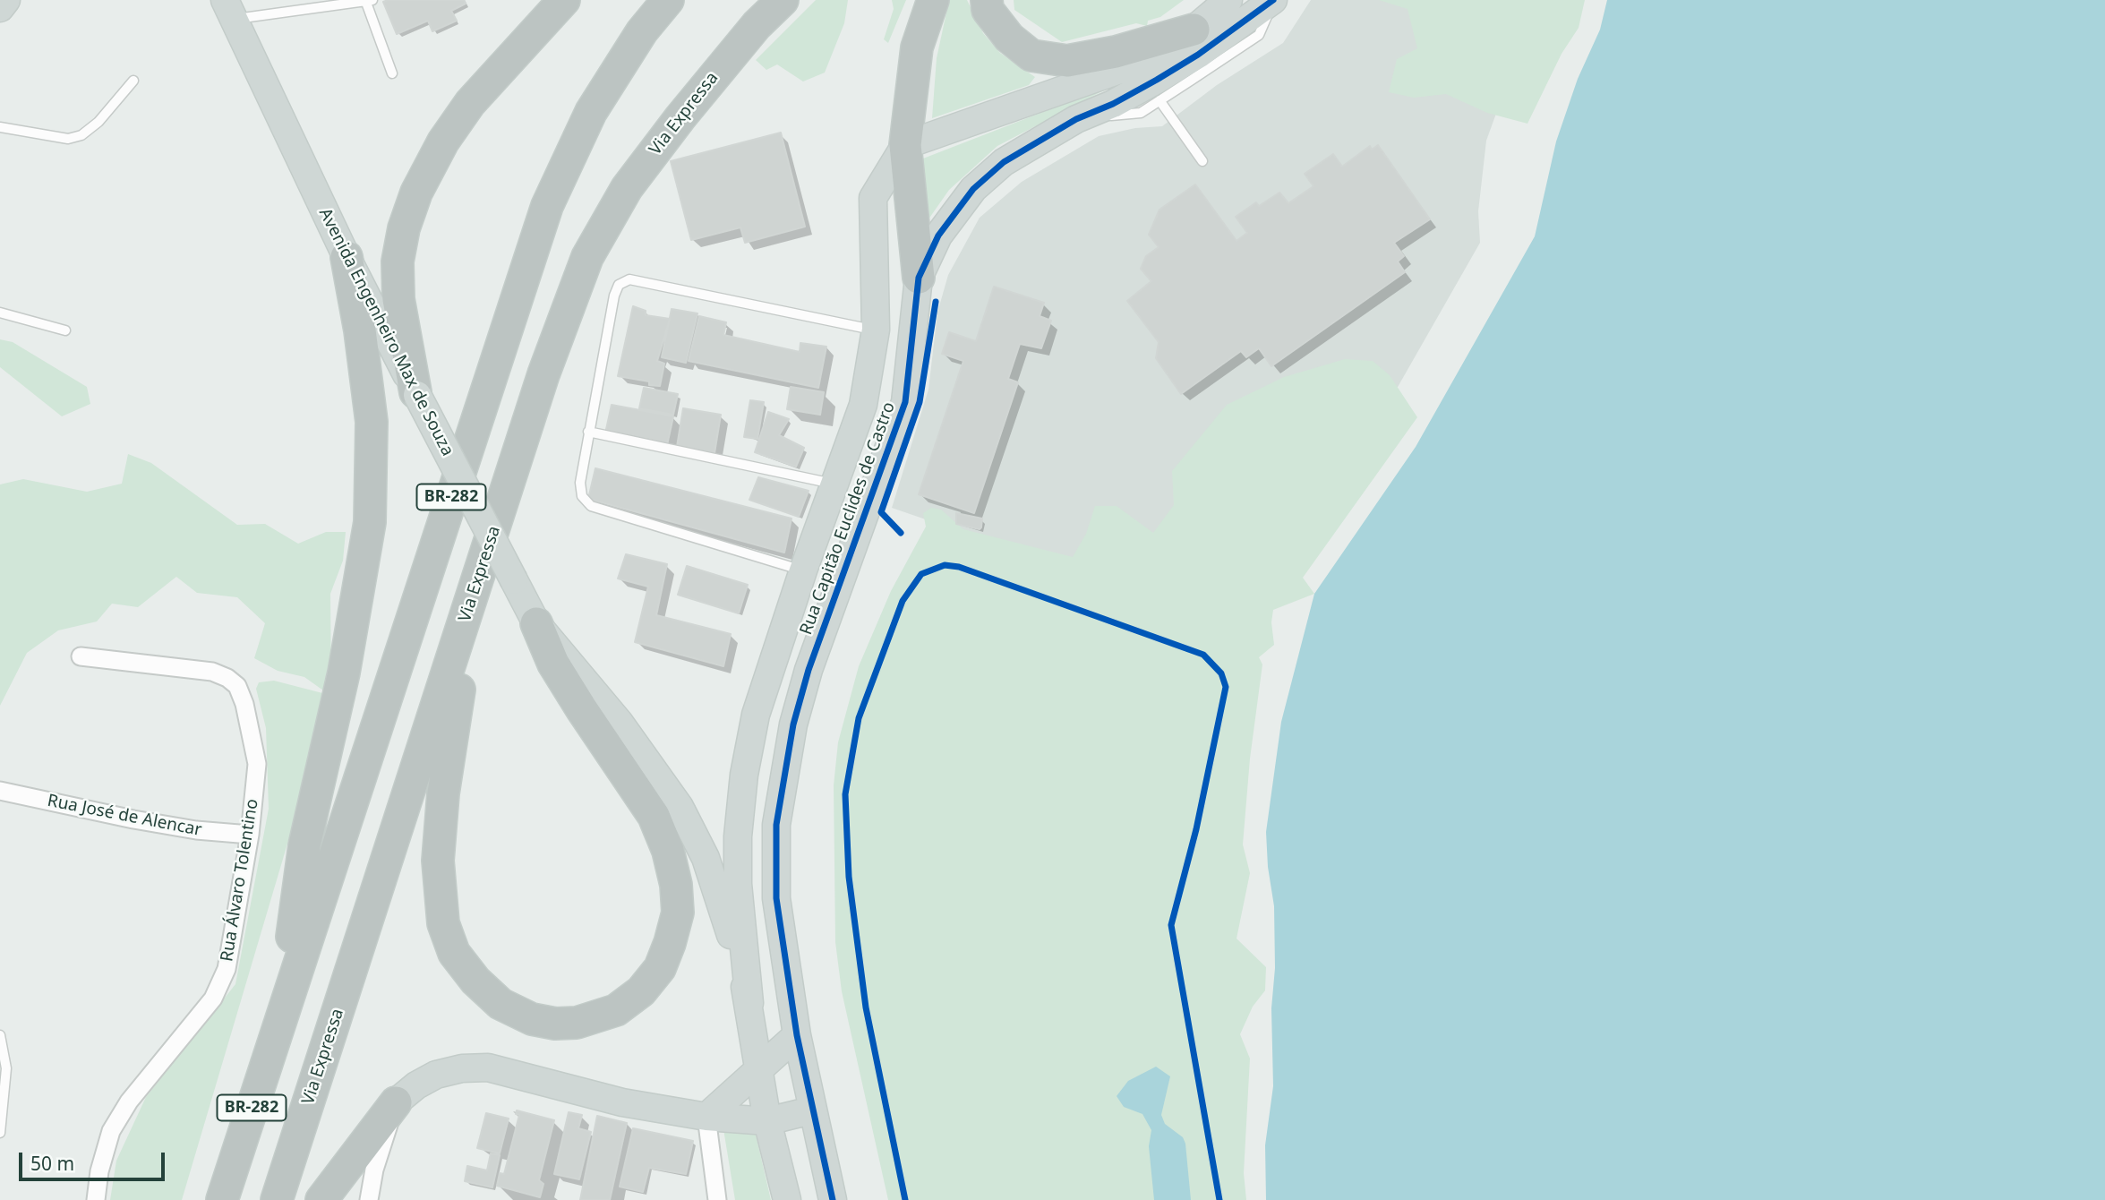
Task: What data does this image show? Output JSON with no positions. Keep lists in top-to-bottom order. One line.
{"streets":{"highway":["Via Expressa","BR-282"],"main road":["Avenida Engenheiro Max de Souza","Rua Capitão Euclides de Castro"],"street":["Rua José de Alencar","Rua Álvaro Tolentino"]},"crossings":[["Avenida Engenheiro Max de Souza","Rua Capitão Euclides de Castro"],["Rua José de Alencar","Rua Álvaro Tolentino"]],"scale_bar":"50 m"}
